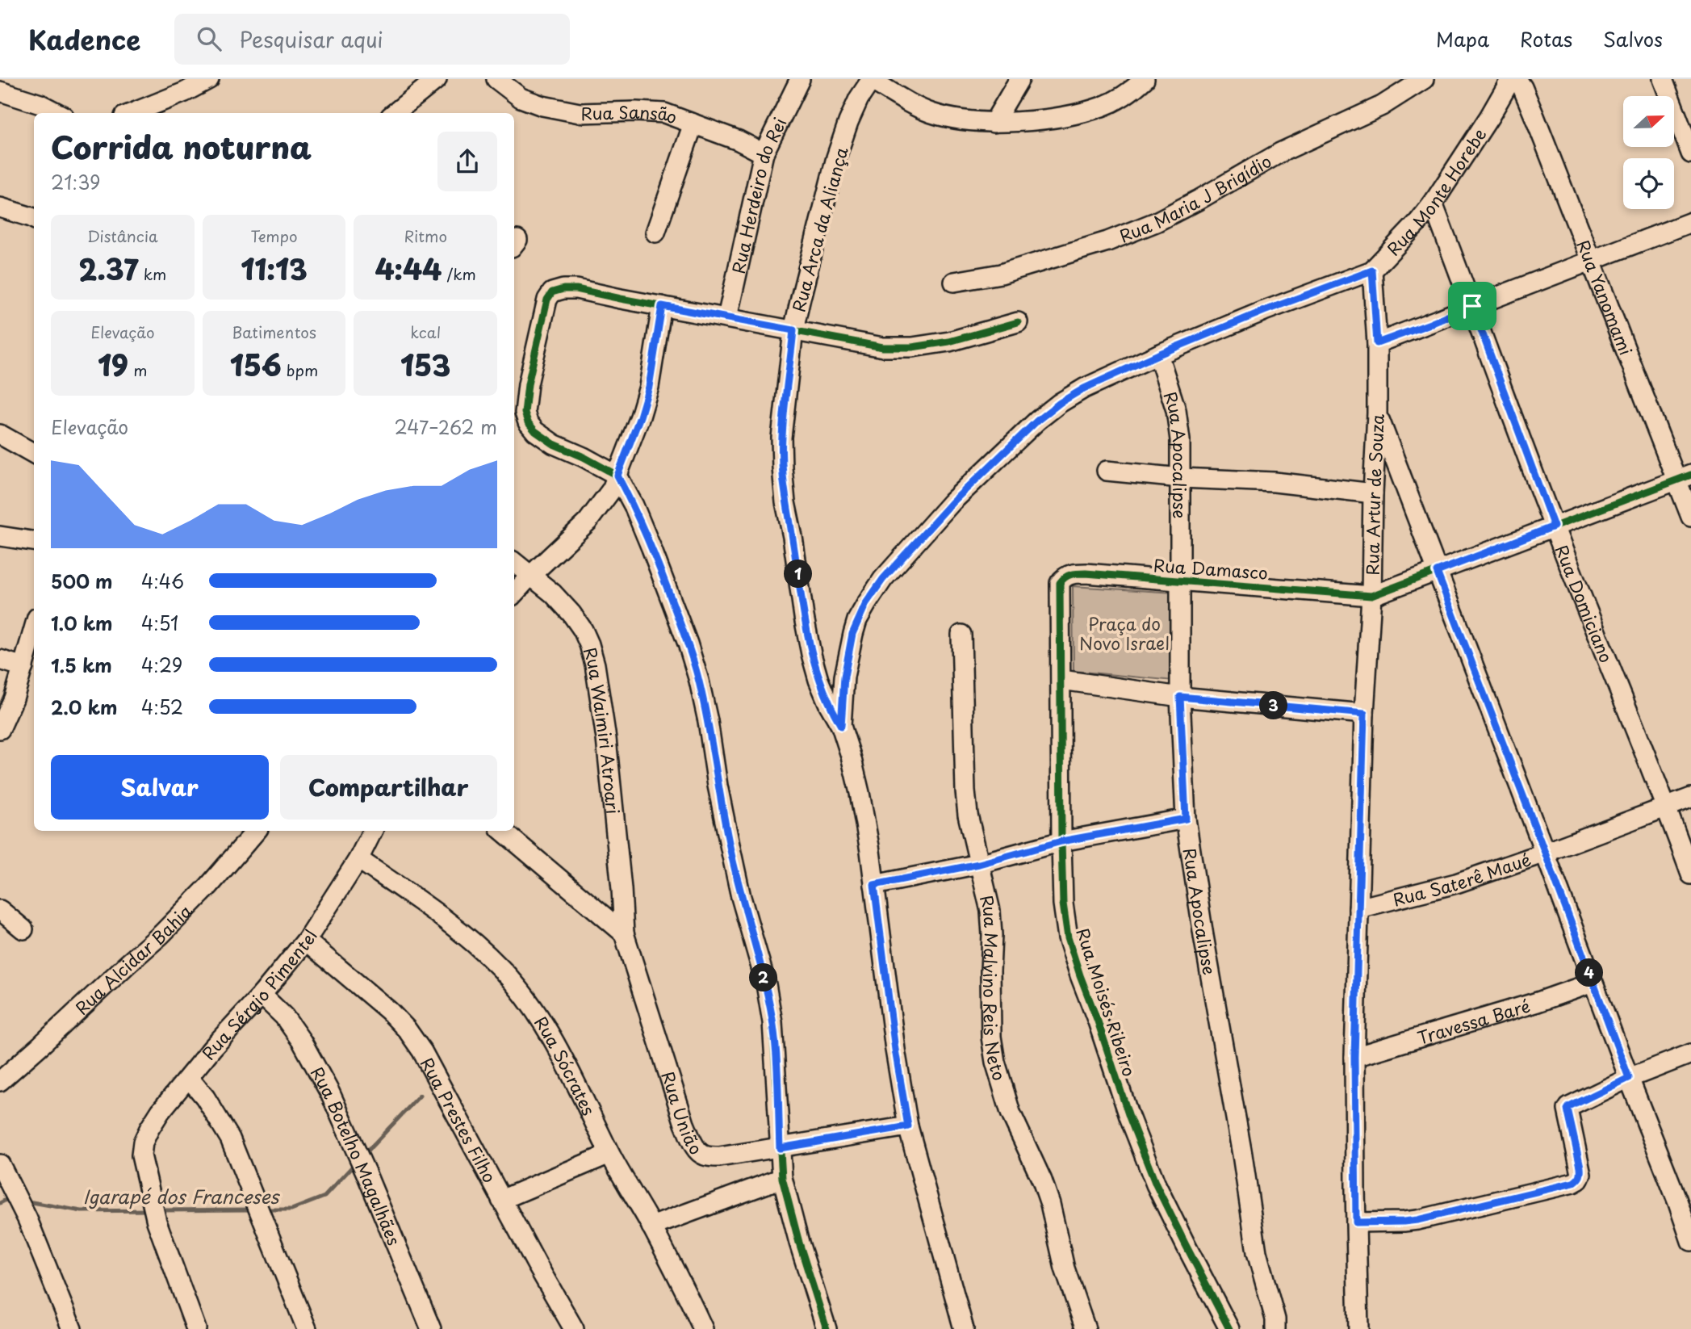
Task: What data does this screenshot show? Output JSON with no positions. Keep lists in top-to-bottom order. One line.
{"streets":{"street":["Rua Sansão","Rua Monte Horebe","Rua Maria J Brigídio","Rua Herdeiro do Rei","Rua Arca da Aliança","Rua Yanomami","Rua Apocalipse","Rua Artur de Souza","Rua Damasco","Rua Domiciano","Rua Waimiri Atroari","Rua Saterê Maué","Rua Alcidar Bahia","Rua Malvino Reis Neto","Rua Sérgio Pimentel","Rua Moisés Ribeiro","Travessa Baré","Rua Sócrates","Rua União","Rua Prestes Filho","Rua Botelho Magalhães"]},"crossings":[["Rua Sansão","Rua Herdeiro do Rei"],["Rua Monte Horebe","Rua Arca da Aliança"],["Rua Monte Horebe","Rua Apocalipse"],["Rua Monte Horebe","Rua Artur de Souza"],["Rua Monte Horebe","Rua Domiciano"],["Rua Arca da Aliança","Rua União"],["Rua Apocalipse","Rua Damasco"],["Rua Artur de Souza","Rua Damasco"],["Rua Artur de Souza","Rua Saterê Maué"],["Rua Artur de Souza","Travessa Baré"],["Rua Damasco","Rua Moisés Ribeiro"],["Rua Domiciano","Rua Saterê Maué"],["Rua Waimiri Atroari","Rua União"],["Rua Sérgio Pimentel","Rua Sócrates"],["Rua Sérgio Pimentel","Rua Prestes Filho"],["Rua Sérgio Pimentel","Rua Botelho Magalhães"]],"water":["Igarapé dos Franceses"],"parks":["Praça do Novo Israel"],"north":"right","page":{"header":"Kadence","search":"Pesquisar aqui","nav":["Mapa","Rotas","Salvos"],"heading":["Corrida noturna","21:39"],"stats":[["Distância","2.37 km"],["Tempo","11:13"],["Ritmo","4:44 /km"],["Elevação","19 m"],["Batimentos","156 bpm"],["kcal","153"]],"chart":["Elevação","247–262 m"],"pins":["1","3","4","2"],"list":[{"name":"500 m","note":"4:46"},{"name":"1.0 km","note":"4:51"},{"name":"1.5 km","note":"4:29"},{"name":"2.0 km","note":"4:52"}],"buttons":["Salvar","Compartilhar"]}}
